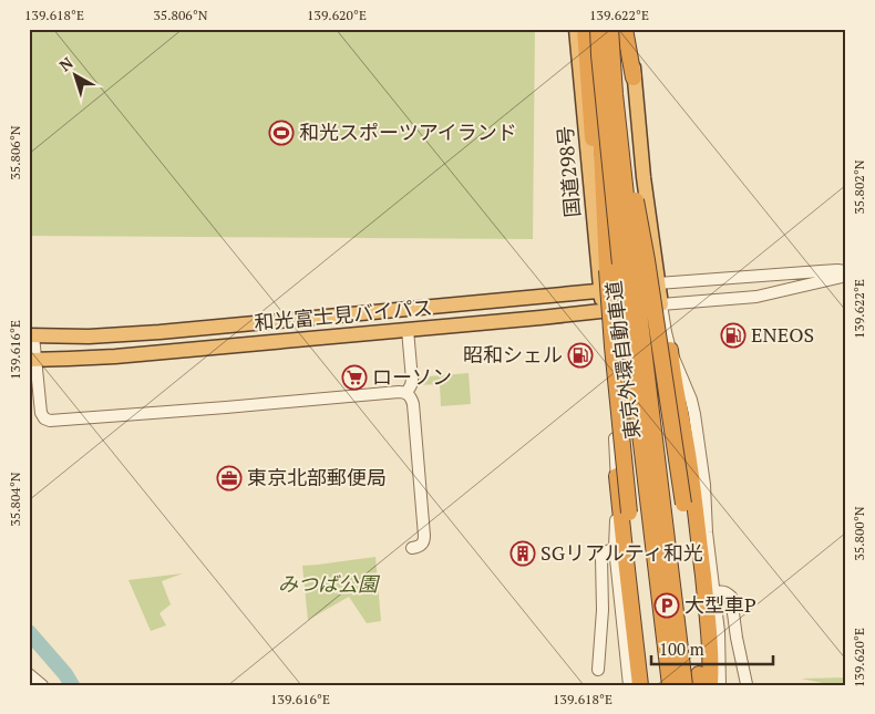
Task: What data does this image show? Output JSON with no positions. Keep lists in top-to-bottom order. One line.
{"streets":{"highway":["国道298号","和光富士見バイパス","東京外環自動車道"]},"crossings":[["国道298号","和光富士見バイパス"]],"parks":["みつば公園"],"places":{"sports":["和光スポーツアイランド"],"fuel station":["ENEOS","昭和シェル"],"supermarket":["ローソン"],"office":["東京北部郵便局"],"building":["SGリアルティ和光"],"parking":["大型車P"]},"scale_bar":"100 m","north":"top left","coordinates":["139.618°E","35.806°N","139.620°E","139.622°E","35.802°N","139.616°E","35.804°N","35.800°N"]}
